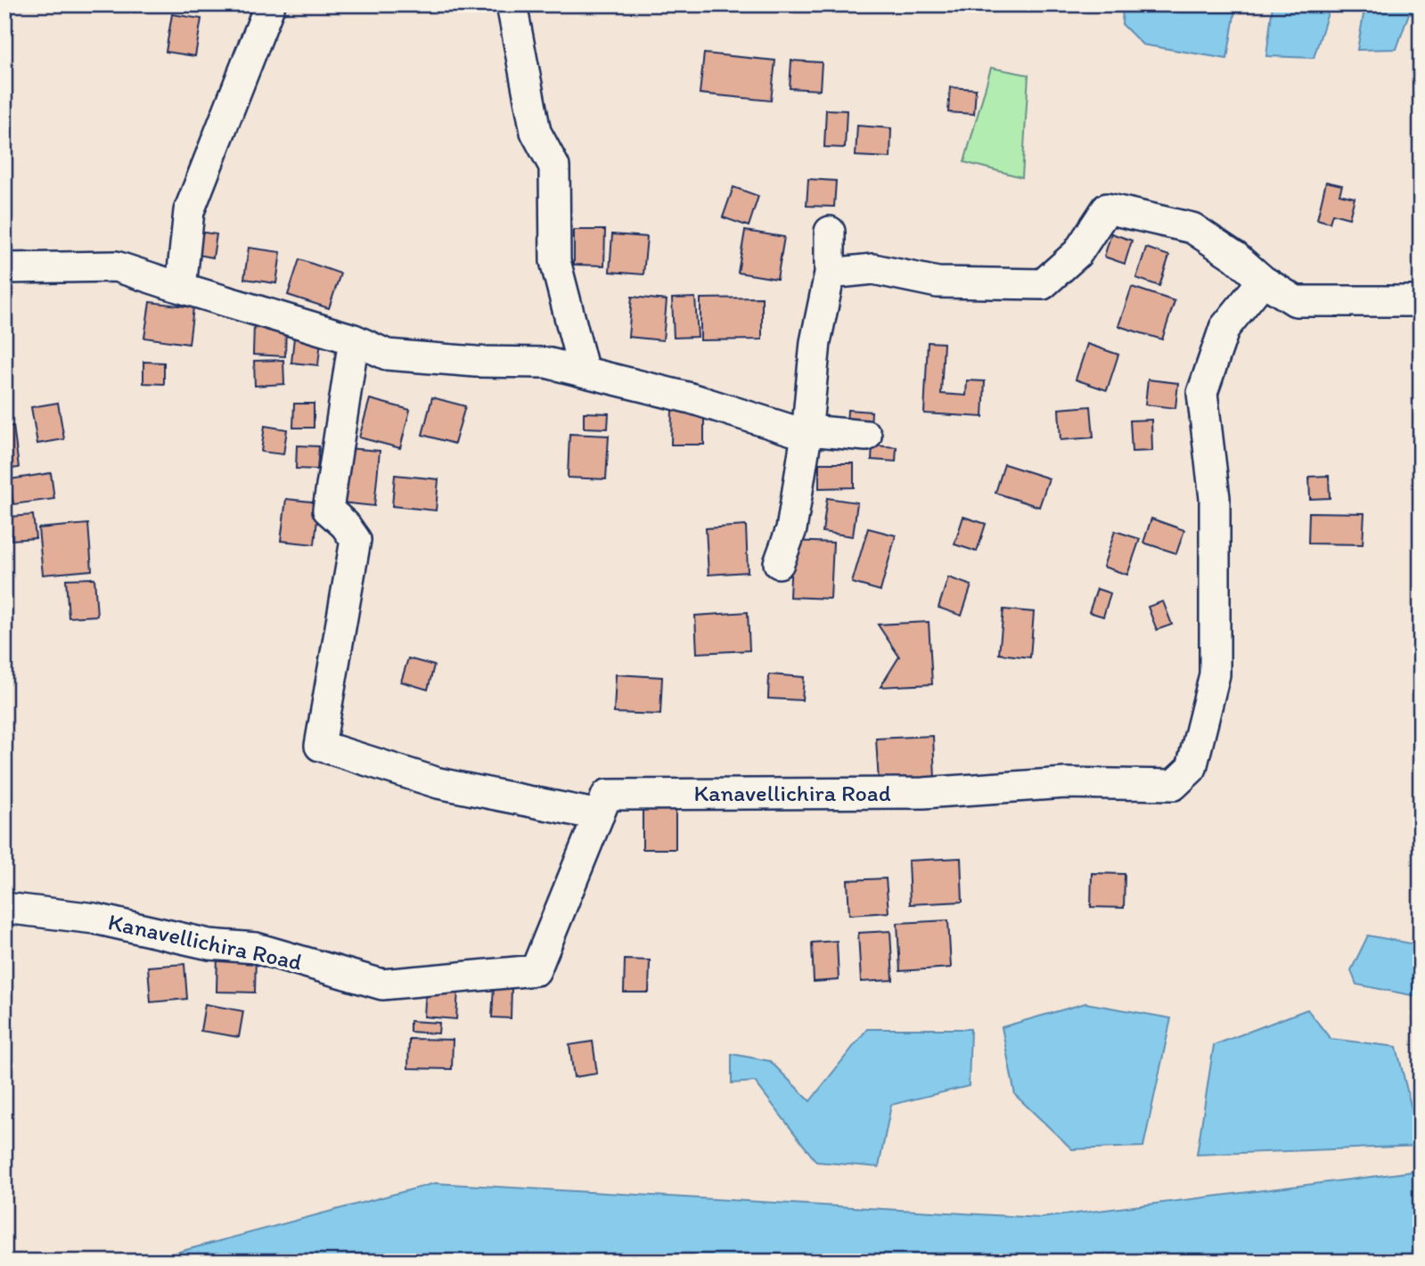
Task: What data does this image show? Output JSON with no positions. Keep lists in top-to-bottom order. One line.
{"streets":{"street":["Kanavellichira Road"]}}
